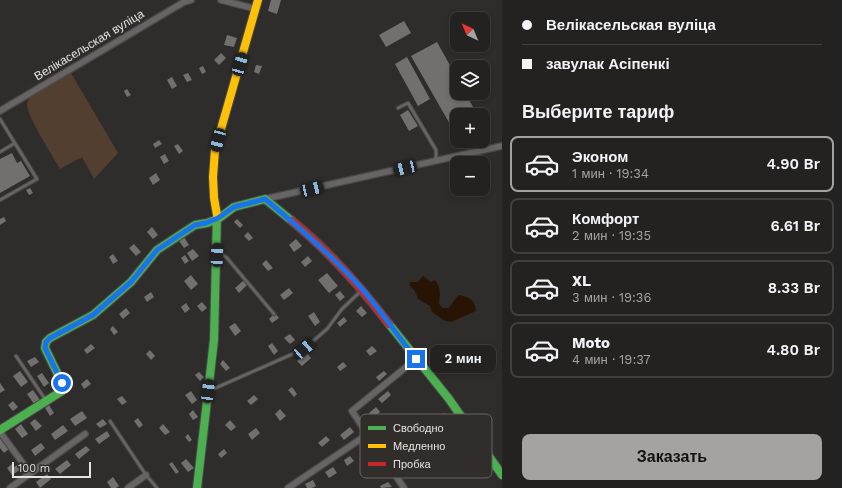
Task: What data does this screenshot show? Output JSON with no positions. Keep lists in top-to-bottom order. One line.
{"streets":{"street":["Велікасельская вуліца"]},"legend":["Свободно","Медленно","Пробка"],"scale_bar":"100 m","north":"top left","page":{"banner":["Велікасельская вуліца","завулак Асіпенкі"],"map_buttons":["+","−"],"heading":"Выберите тариф","list":[{"name":"Эконом","note":"1 мин · 19:34","value":"4.90 Br"},{"name":"Комфорт","note":"2 мин · 19:35","value":"6.61 Br"},{"name":"XL","note":"3 мин · 19:36","value":"8.33 Br"},{"name":"Moto","note":"4 мин · 19:37","value":"4.80 Br"}],"bubble":"2 мин","buttons":"Заказать","scale":"100 m"}}
